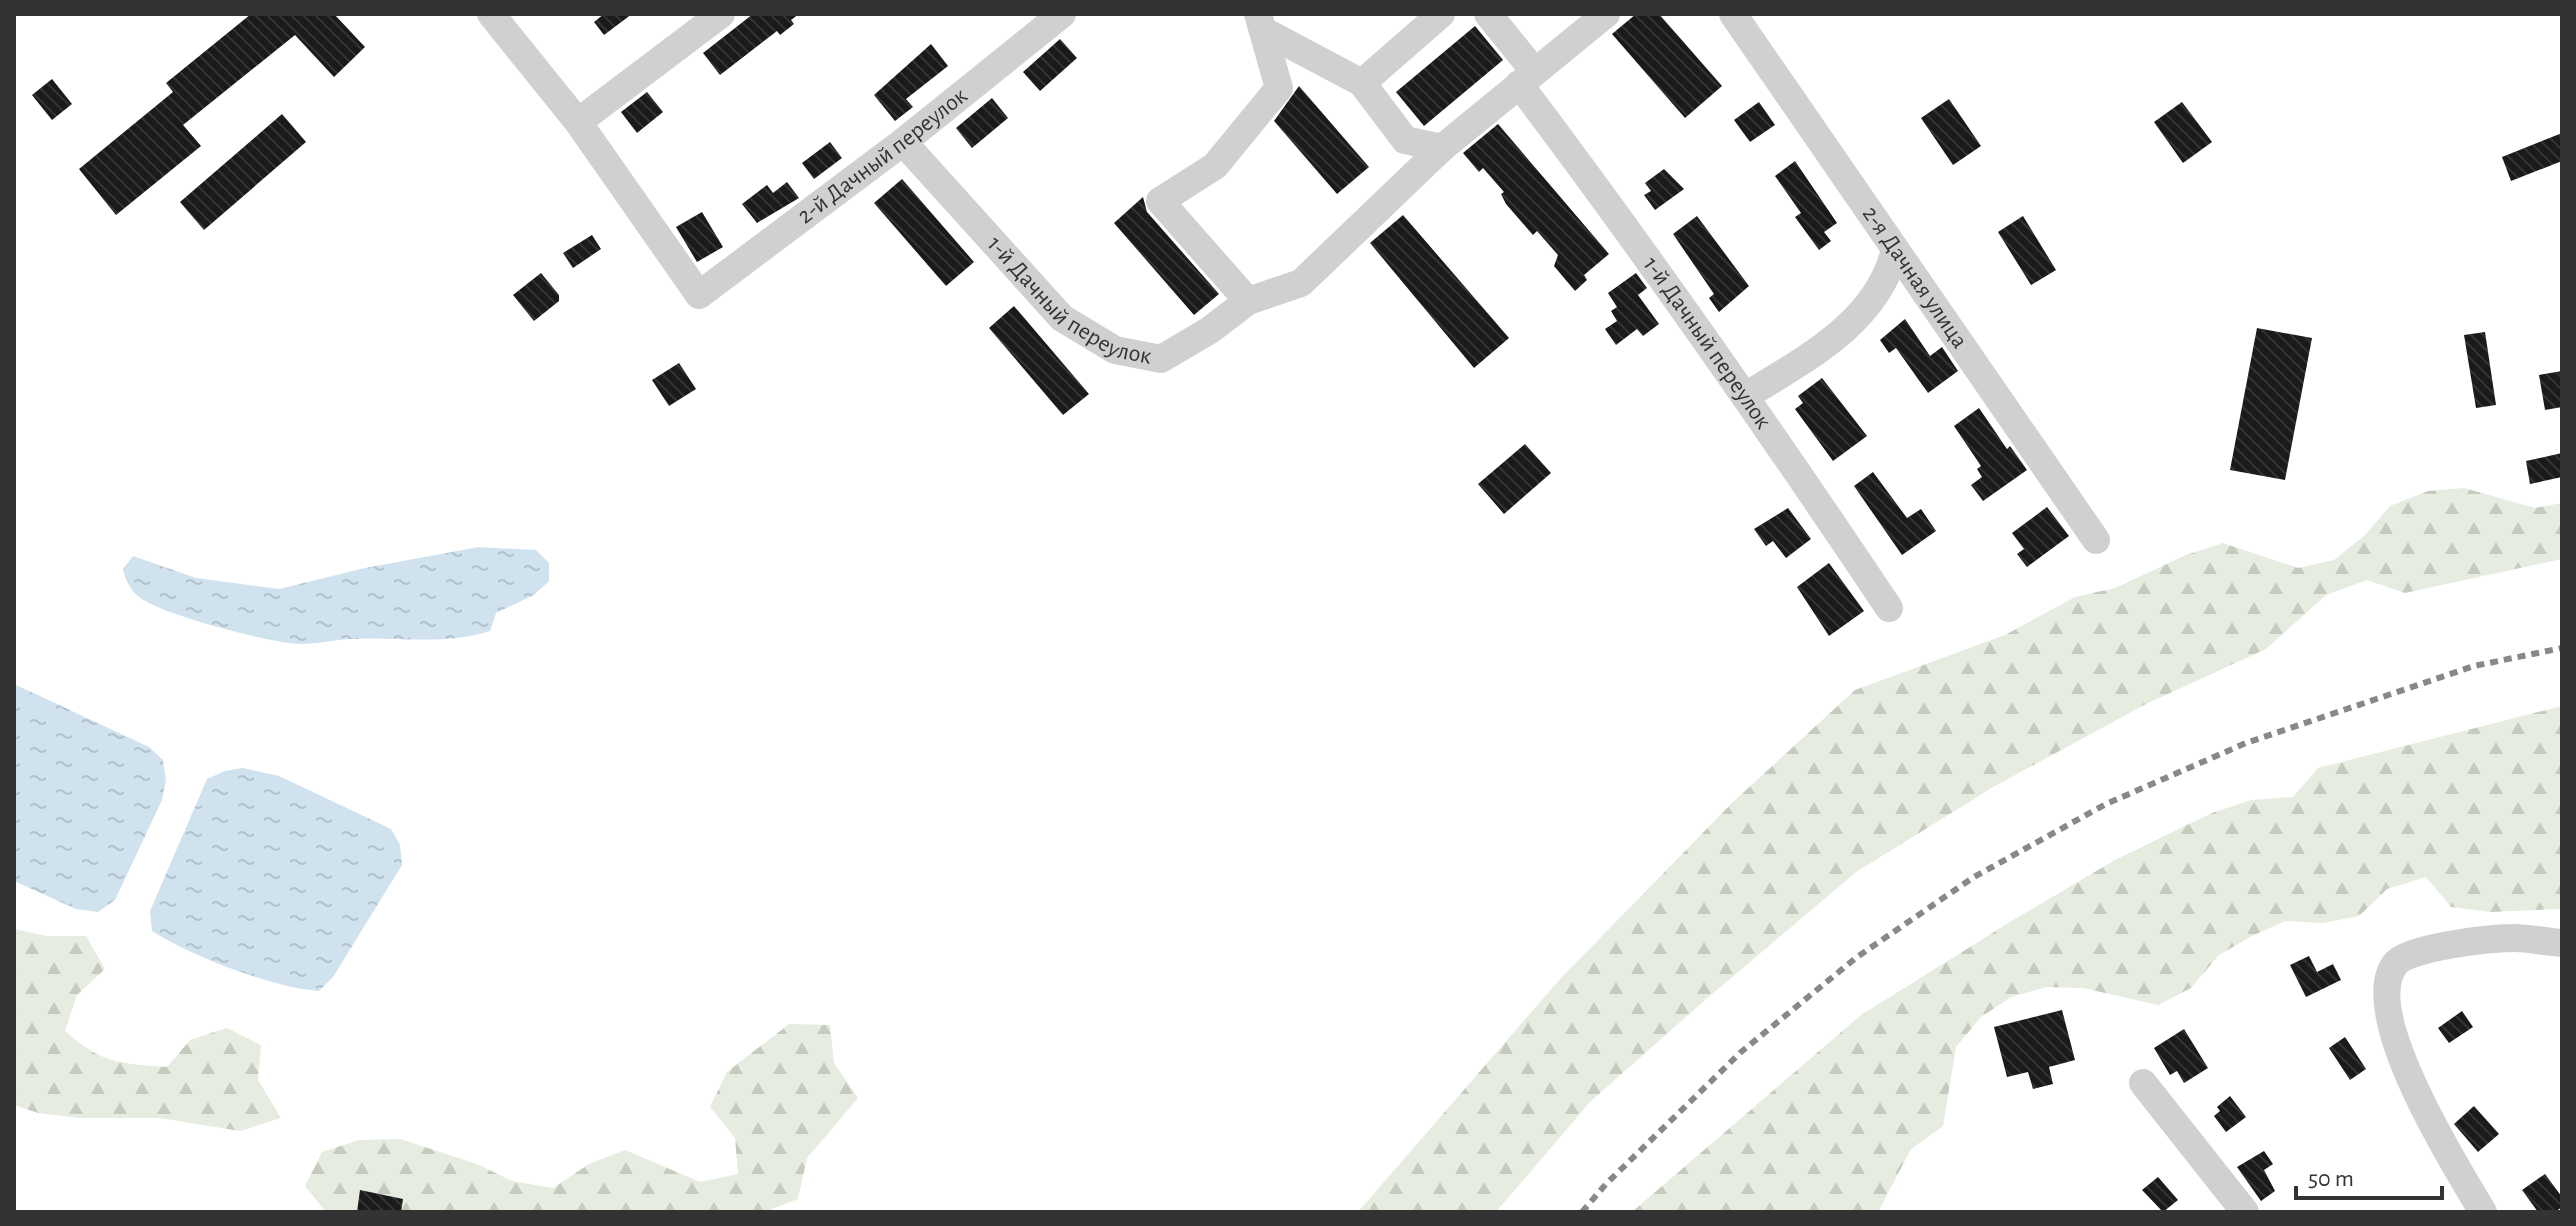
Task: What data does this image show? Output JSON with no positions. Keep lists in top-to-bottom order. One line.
{"streets":{"street":["2-й Дачный переулок","2-я Дачная улица","1-й Дачный переулок"]},"crossings":[["2-й Дачный переулок","1-й Дачный переулок"]],"scale_bar":"50 m"}
